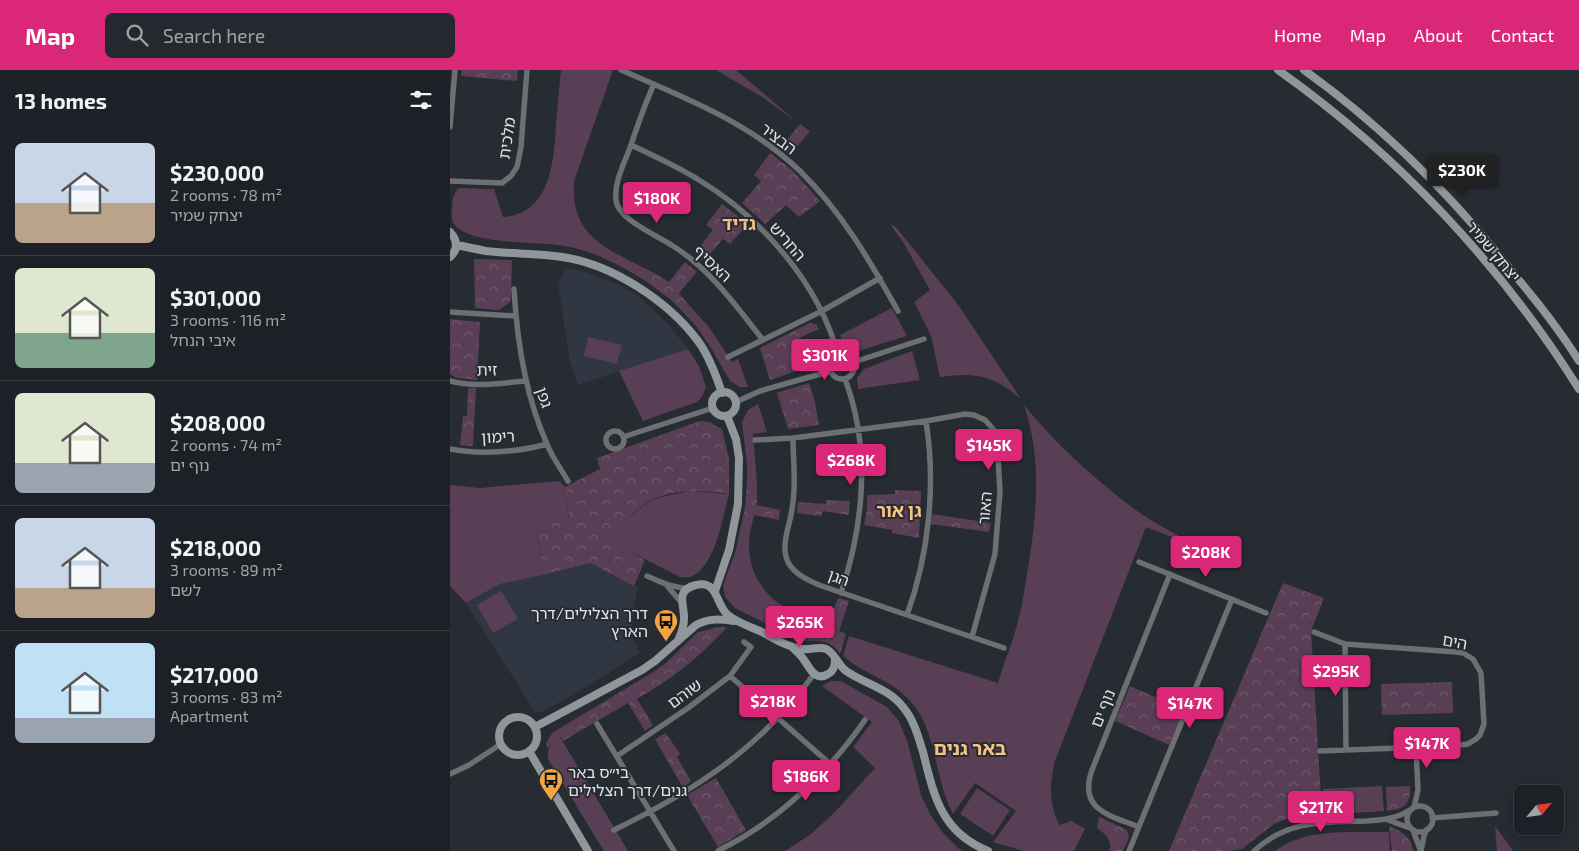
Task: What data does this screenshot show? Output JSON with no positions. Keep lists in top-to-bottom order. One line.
{"streets":{"street":["מלכית","הבציר","החריש","יצחק שמיר","האסיף","זית","גפן","רימון","האור","הגן","הים","שוהם","נוף ים"]},"crossings":[["הבציר","האסיף"],["החריש","האסיף"],["זית","גפן"],["גפן","רימון"],["האור","הגן"]],"districts":["גדיד","גן אור","באר גנים"],"places":{"bus stop":["דרך הצלילים/דרך הארץ","בי״ס באר גנים/דרך הצלילים"]},"north":"top right","page":{"header":"Map","search":"Search here","nav":["Home","Map","About","Contact"],"heading":"13 homes","list":[{"name":"$230,000","note":"2 rooms · 78 m² · יצחק שמיר"},{"name":"$301,000","note":"3 rooms · 116 m² · איבי הנחל"},{"name":"$208,000","note":"2 rooms · 74 m² · נוף ים"},{"name":"$218,000","note":"3 rooms · 89 m² · לשם"},{"name":"$217,000","note":"3 rooms · 83 m² · Apartment"}],"price":["$230K","$180K","$301K","$145K","$268K","$208K","$265K","$295K","$218K","$147K","$147K","$186K","$217K"]}}
